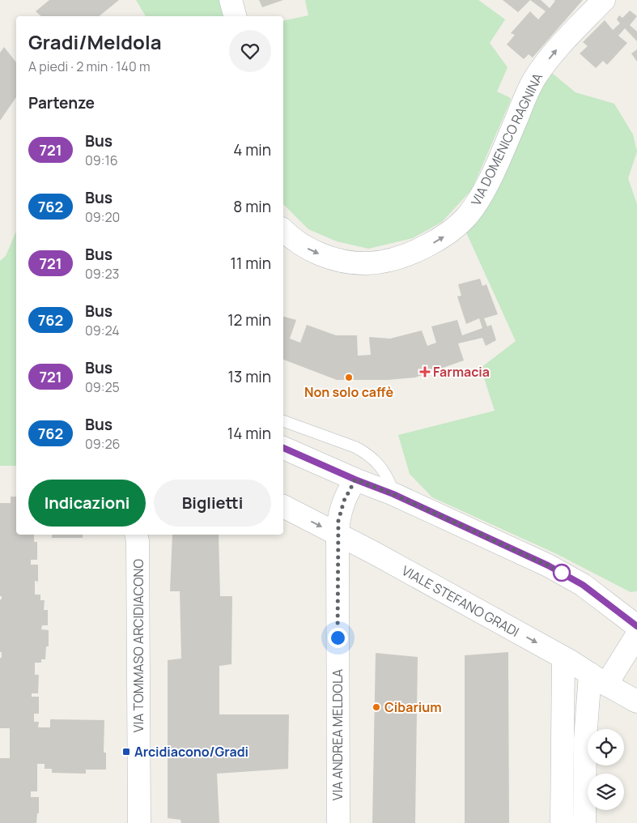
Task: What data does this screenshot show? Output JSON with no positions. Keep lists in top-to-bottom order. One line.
{"streets":{"street":["VIA DOMENICO RAGNINA","VIALE STEFANO GRADI","VIA TOMMASO ARCIDIACONO","VIA ANDREA MELDOLA"]},"crossings":[["VIALE STEFANO GRADI","VIA ANDREA MELDOLA"]],"one_way":["VIA DOMENICO RAGNINA"],"places":{"health":["Farmacia"],"other":["Non solo caffè","Cibarium"],"transit":["Arcidiacono/Gradi"]},"lines":["bus line 721"],"page":{"heading":[["Gradi/Meldola","A piedi · 2 min · 140 m"],"Partenze"],"list":[{"mark":"721","name":"Bus","note":"09:16","value":"4 min"},{"mark":"762","name":"Bus","note":"09:20","value":"8 min"},{"mark":"721","name":"Bus","note":"09:23","value":"11 min"},{"mark":"762","name":"Bus","note":"09:24","value":"12 min"},{"mark":"721","name":"Bus","note":"09:25","value":"13 min"},{"mark":"762","name":"Bus","note":"09:26","value":"14 min"}],"buttons":["Indicazioni","Biglietti"]}}
